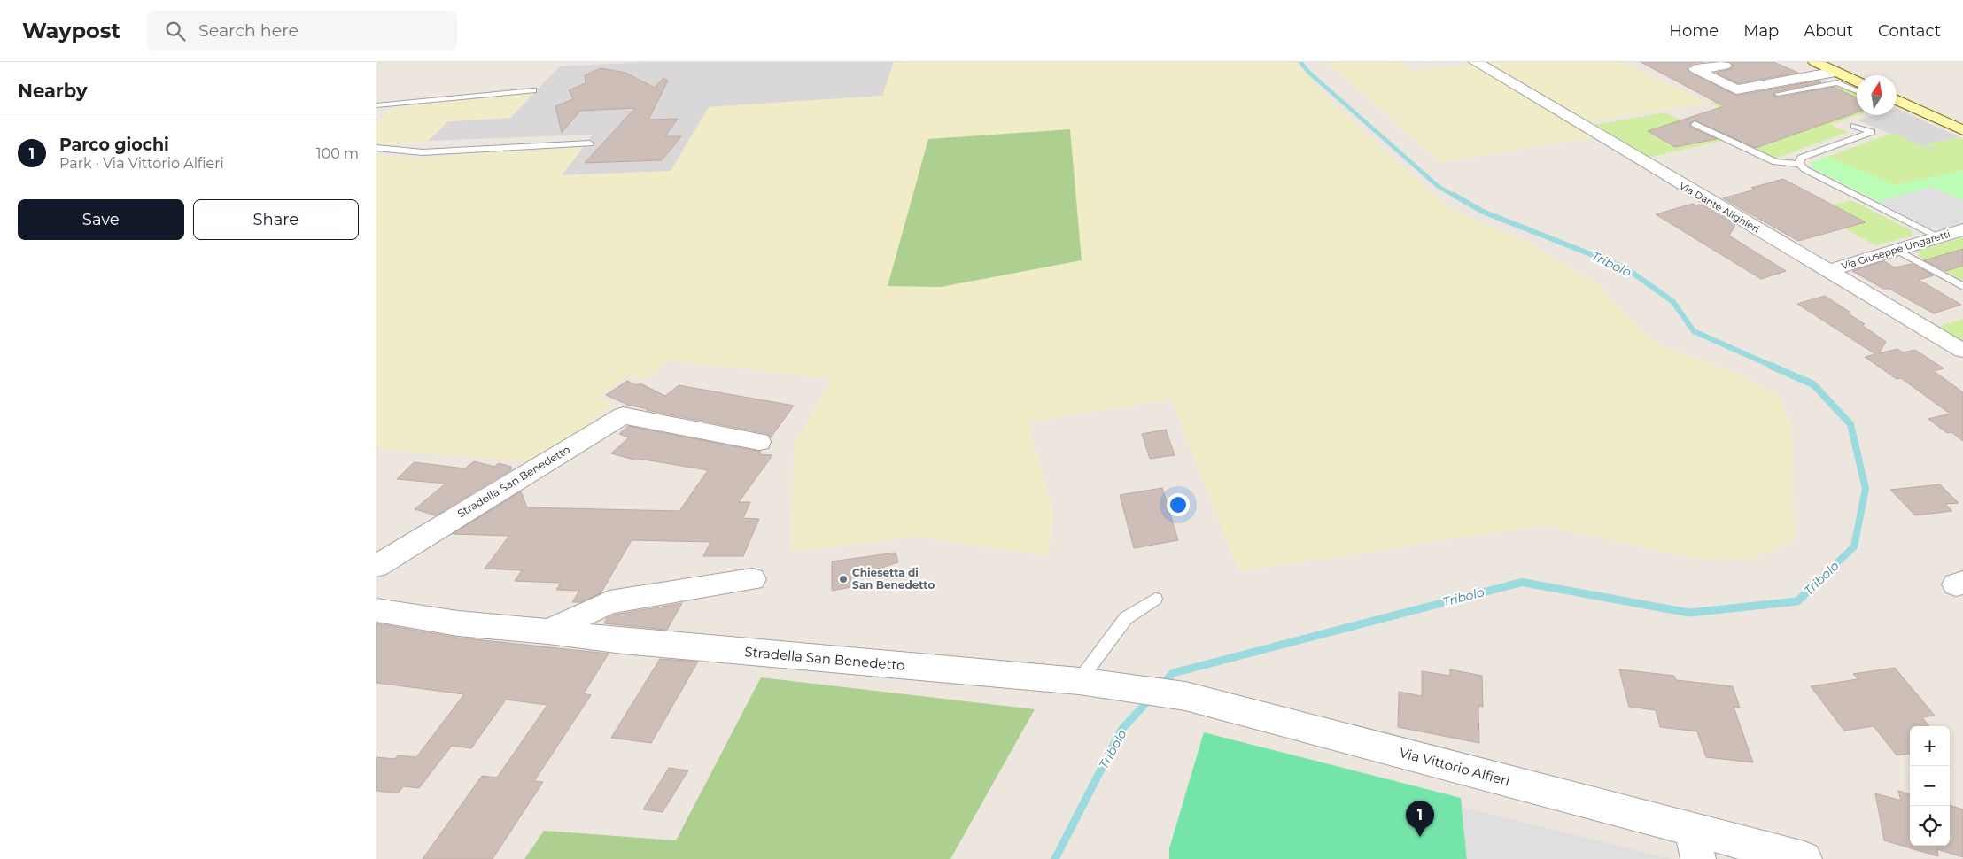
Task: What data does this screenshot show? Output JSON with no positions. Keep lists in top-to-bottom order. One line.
{"streets":{"street":["Via Dante Alighieri","Via Giuseppe Ungaretti","Stradella San Benedetto","Via Vittorio Alfieri"]},"crossings":[["Via Dante Alighieri","Via Giuseppe Ungaretti"],["Stradella San Benedetto","Via Vittorio Alfieri"]],"water":["Tribolo"],"places":["Chiesetta di San Benedetto"],"north":"top","page":{"header":"Waypost","search":"Search here","nav":["Home","Map","About","Contact"],"heading":"Nearby","list":[{"mark":"1","name":"Parco giochi","note":"Park · Via Vittorio Alfieri","value":"100 m"}],"buttons":["Save","Share"],"map_buttons":["+","−"],"pins":"1"}}
